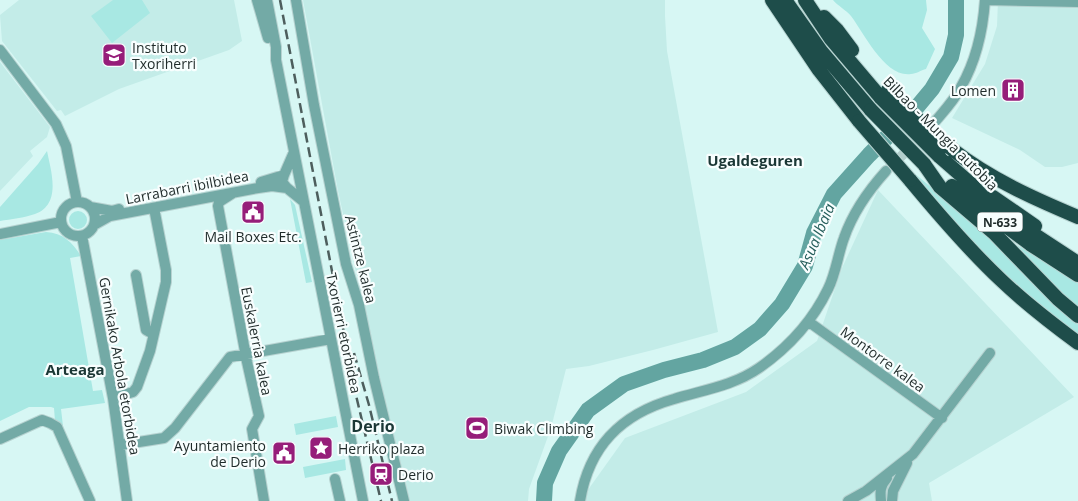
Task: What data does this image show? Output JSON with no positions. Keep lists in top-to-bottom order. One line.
{"streets":{"highway":["Bilbao - Mungia autobia","N-633"],"street":["Larrabarri ibilbidea","Astintze kalea","Txorierri etorbidea","Euskalerria kalea","Montorre kalea","Gernikako Arbola etorbidea"]},"crossings":[["Larrabarri ibilbidea","Txorierri etorbidea"],["Larrabarri ibilbidea","Euskalerria kalea"],["Larrabarri ibilbidea","Gernikako Arbola etorbidea"]],"districts":["Ugaldeguren","Arteaga","Derio"],"water":["Asua Ibaia"],"places":{"school or university":["Instituto Txoriherri"],"building":["Lomen"],"public building":["Mail Boxes Etc.","Ayuntamiento de Derio"],"sports":["Biwak Climbing"],"place":["Herriko plaza"],"station":["Derio"]}}
